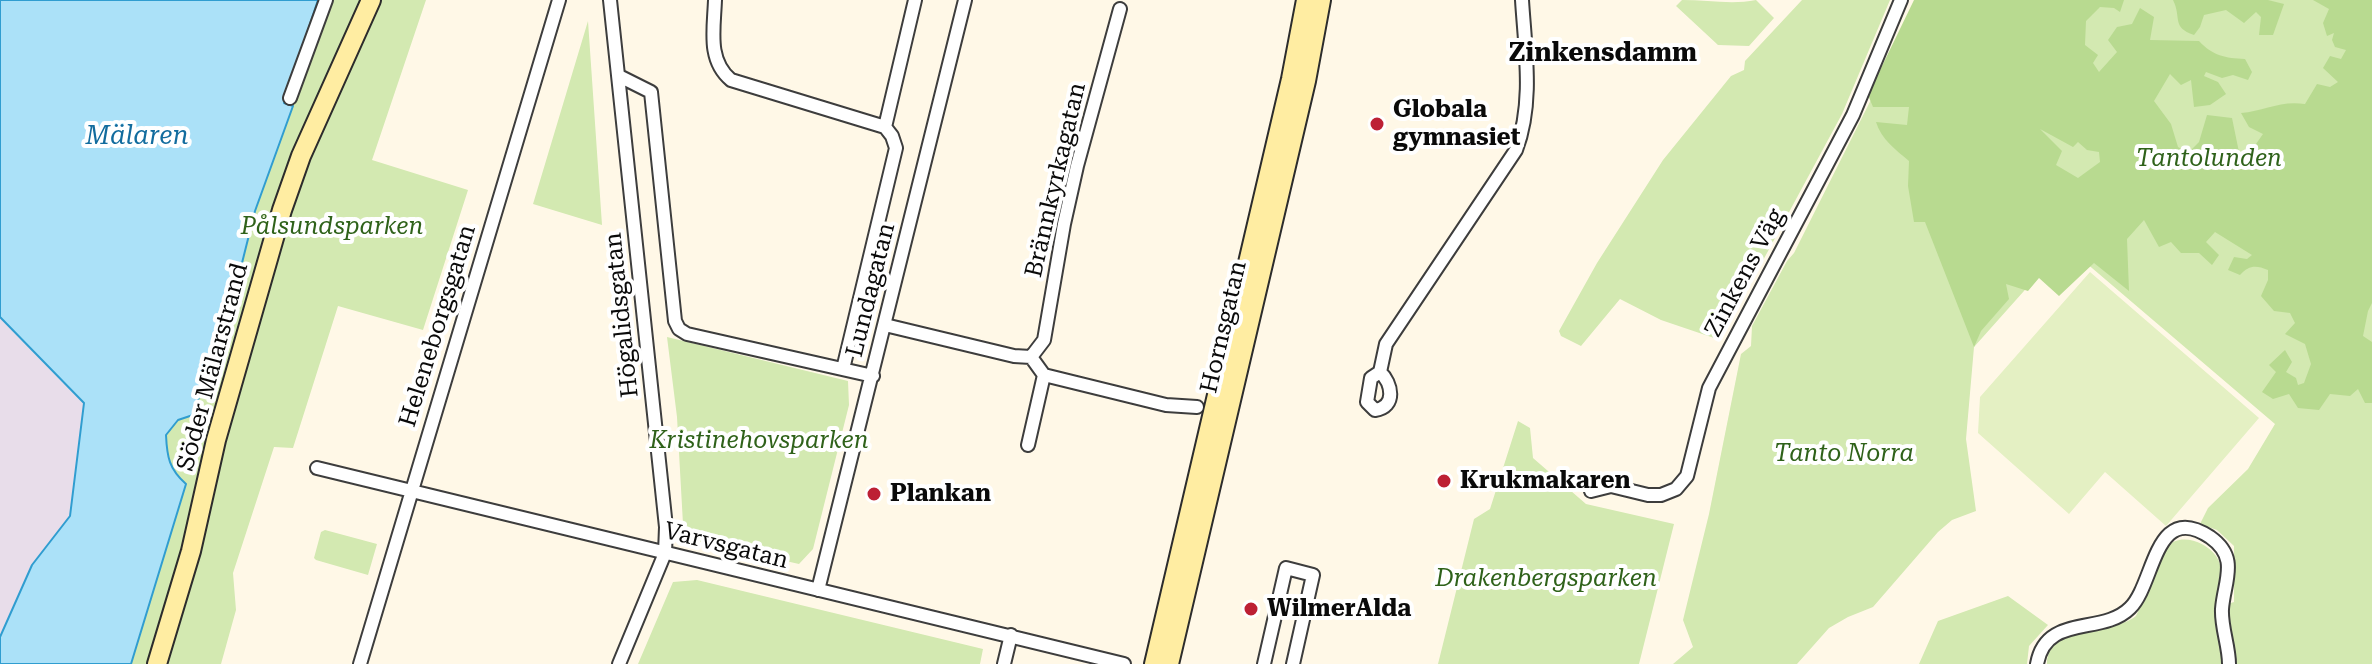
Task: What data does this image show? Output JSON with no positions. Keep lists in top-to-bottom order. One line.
{"streets":{"main road":["Hornsgatan","Söder Mälarstrand"],"street":["Brännkyrkagatan","Zinkens Väg","Lundagatan","Högalidsgatan","Heleneborgsgatan","Varvsgatan"]},"crossings":[["Lundagatan","Varvsgatan"],["Högalidsgatan","Varvsgatan"],["Heleneborgsgatan","Varvsgatan"]],"districts":["Zinkensdamm"],"water":["Mälaren"],"parks":["Tantolunden","Pålsundsparken","Kristinehovsparken","Tanto Norra","Drakenbergsparken"],"places":["Globala gymnasiet","Krukmakaren","Plankan","WilmerAlda"]}
